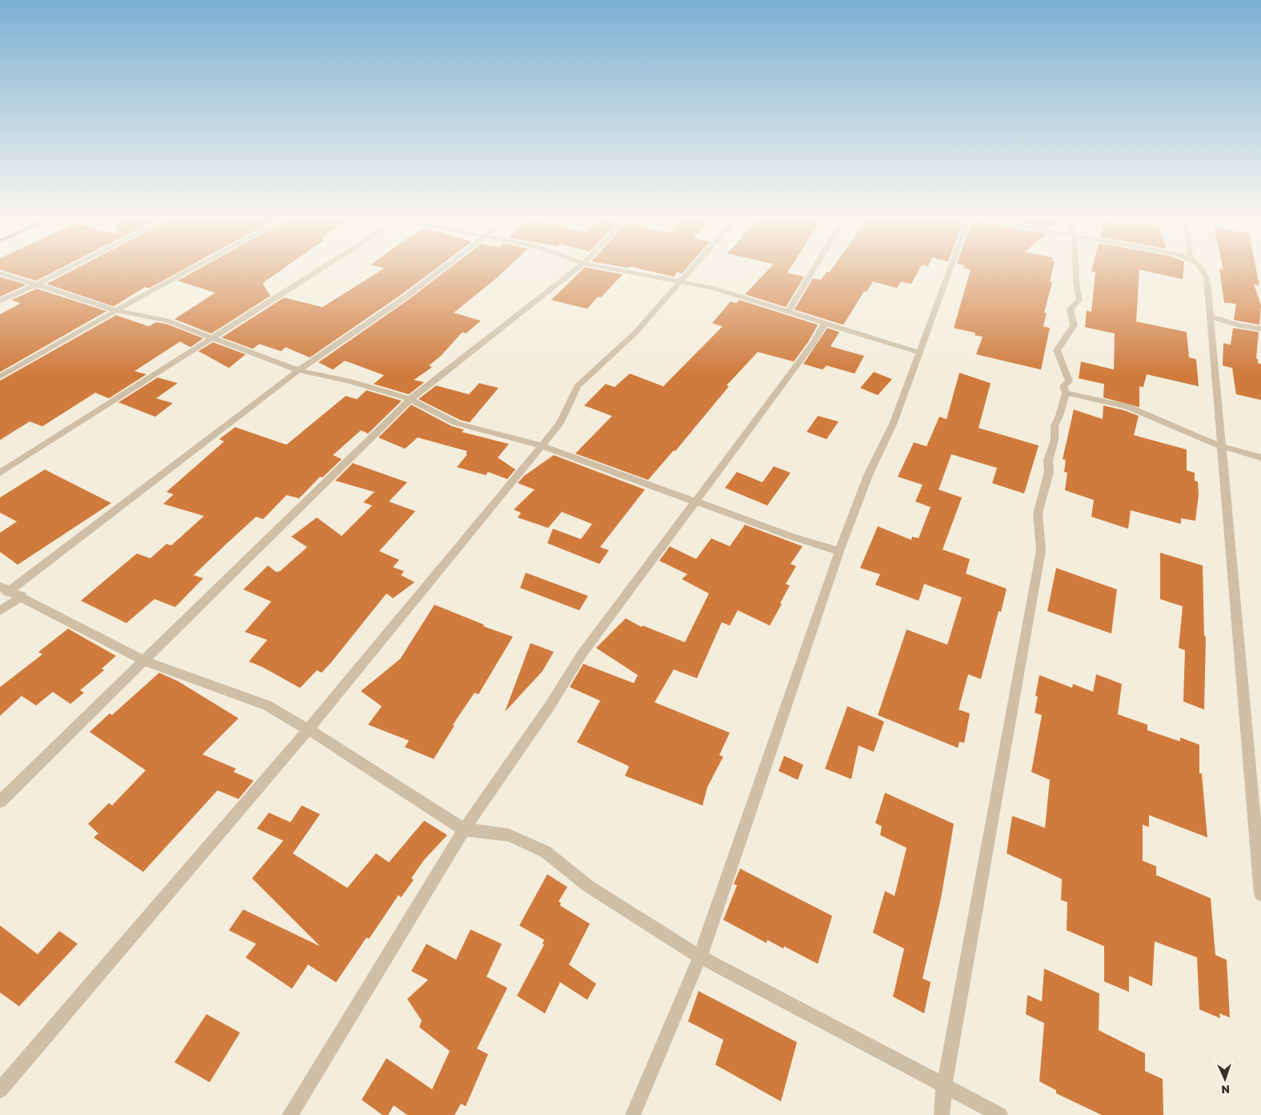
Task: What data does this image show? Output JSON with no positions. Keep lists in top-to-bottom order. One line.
{"north":"bottom"}
